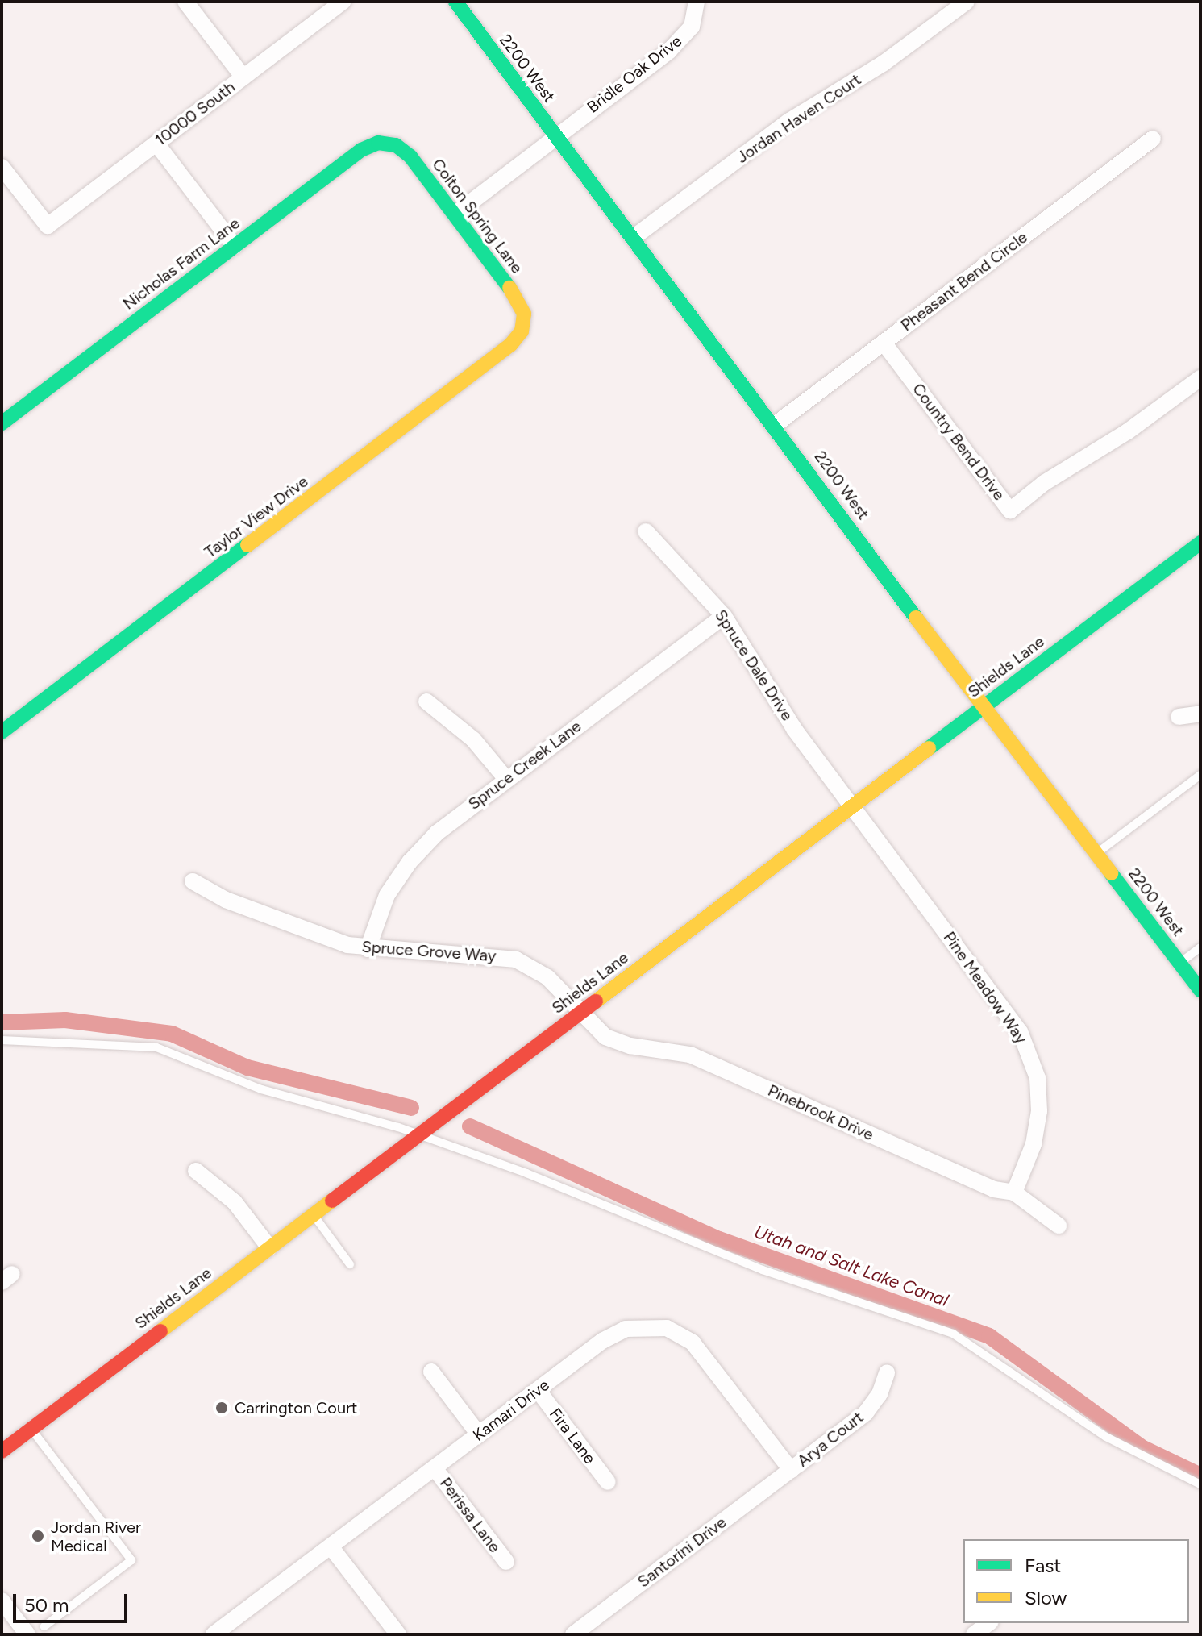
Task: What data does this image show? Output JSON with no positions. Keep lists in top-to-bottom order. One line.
{"streets":{"street":["2200 West","Bridle Oak Drive","10000 South","Jordan Haven Court","Colton Spring Lane","Nicholas Farm Lane","Pheasant Bend Circle","Country Bend Drive","Taylor View Drive","Spruce Dale Drive","Shields Lane","Spruce Creek Lane","Spruce Grove Way","Pine Meadow Way","Pinebrook Drive","Kamari Drive","Fira Lane","Arya Court","Perissa Lane","Santorini Drive"]},"crossings":[["2200 West","Bridle Oak Drive"],["2200 West","Jordan Haven Court"],["2200 West","Pheasant Bend Circle"],["2200 West","Shields Lane"],["Bridle Oak Drive","Colton Spring Lane"],["Colton Spring Lane","Nicholas Farm Lane"],["Colton Spring Lane","Taylor View Drive"],["Pheasant Bend Circle","Country Bend Drive"],["Spruce Dale Drive","Shields Lane"],["Spruce Dale Drive","Spruce Creek Lane"],["Spruce Dale Drive","Pine Meadow Way"],["Shields Lane","Spruce Grove Way"],["Shields Lane","Pine Meadow Way"],["Shields Lane","Pinebrook Drive"],["Spruce Creek Lane","Spruce Grove Way"],["Spruce Grove Way","Pinebrook Drive"],["Pine Meadow Way","Pinebrook Drive"],["Kamari Drive","Fira Lane"],["Kamari Drive","Arya Court"],["Kamari Drive","Perissa Lane"],["Kamari Drive","Santorini Drive"],["Arya Court","Santorini Drive"]],"water":["Utah and Salt Lake Canal"],"places":["Carrington Court","Jordan River Medical"],"legend":["Fast","Slow"],"scale_bar":"50 m"}
